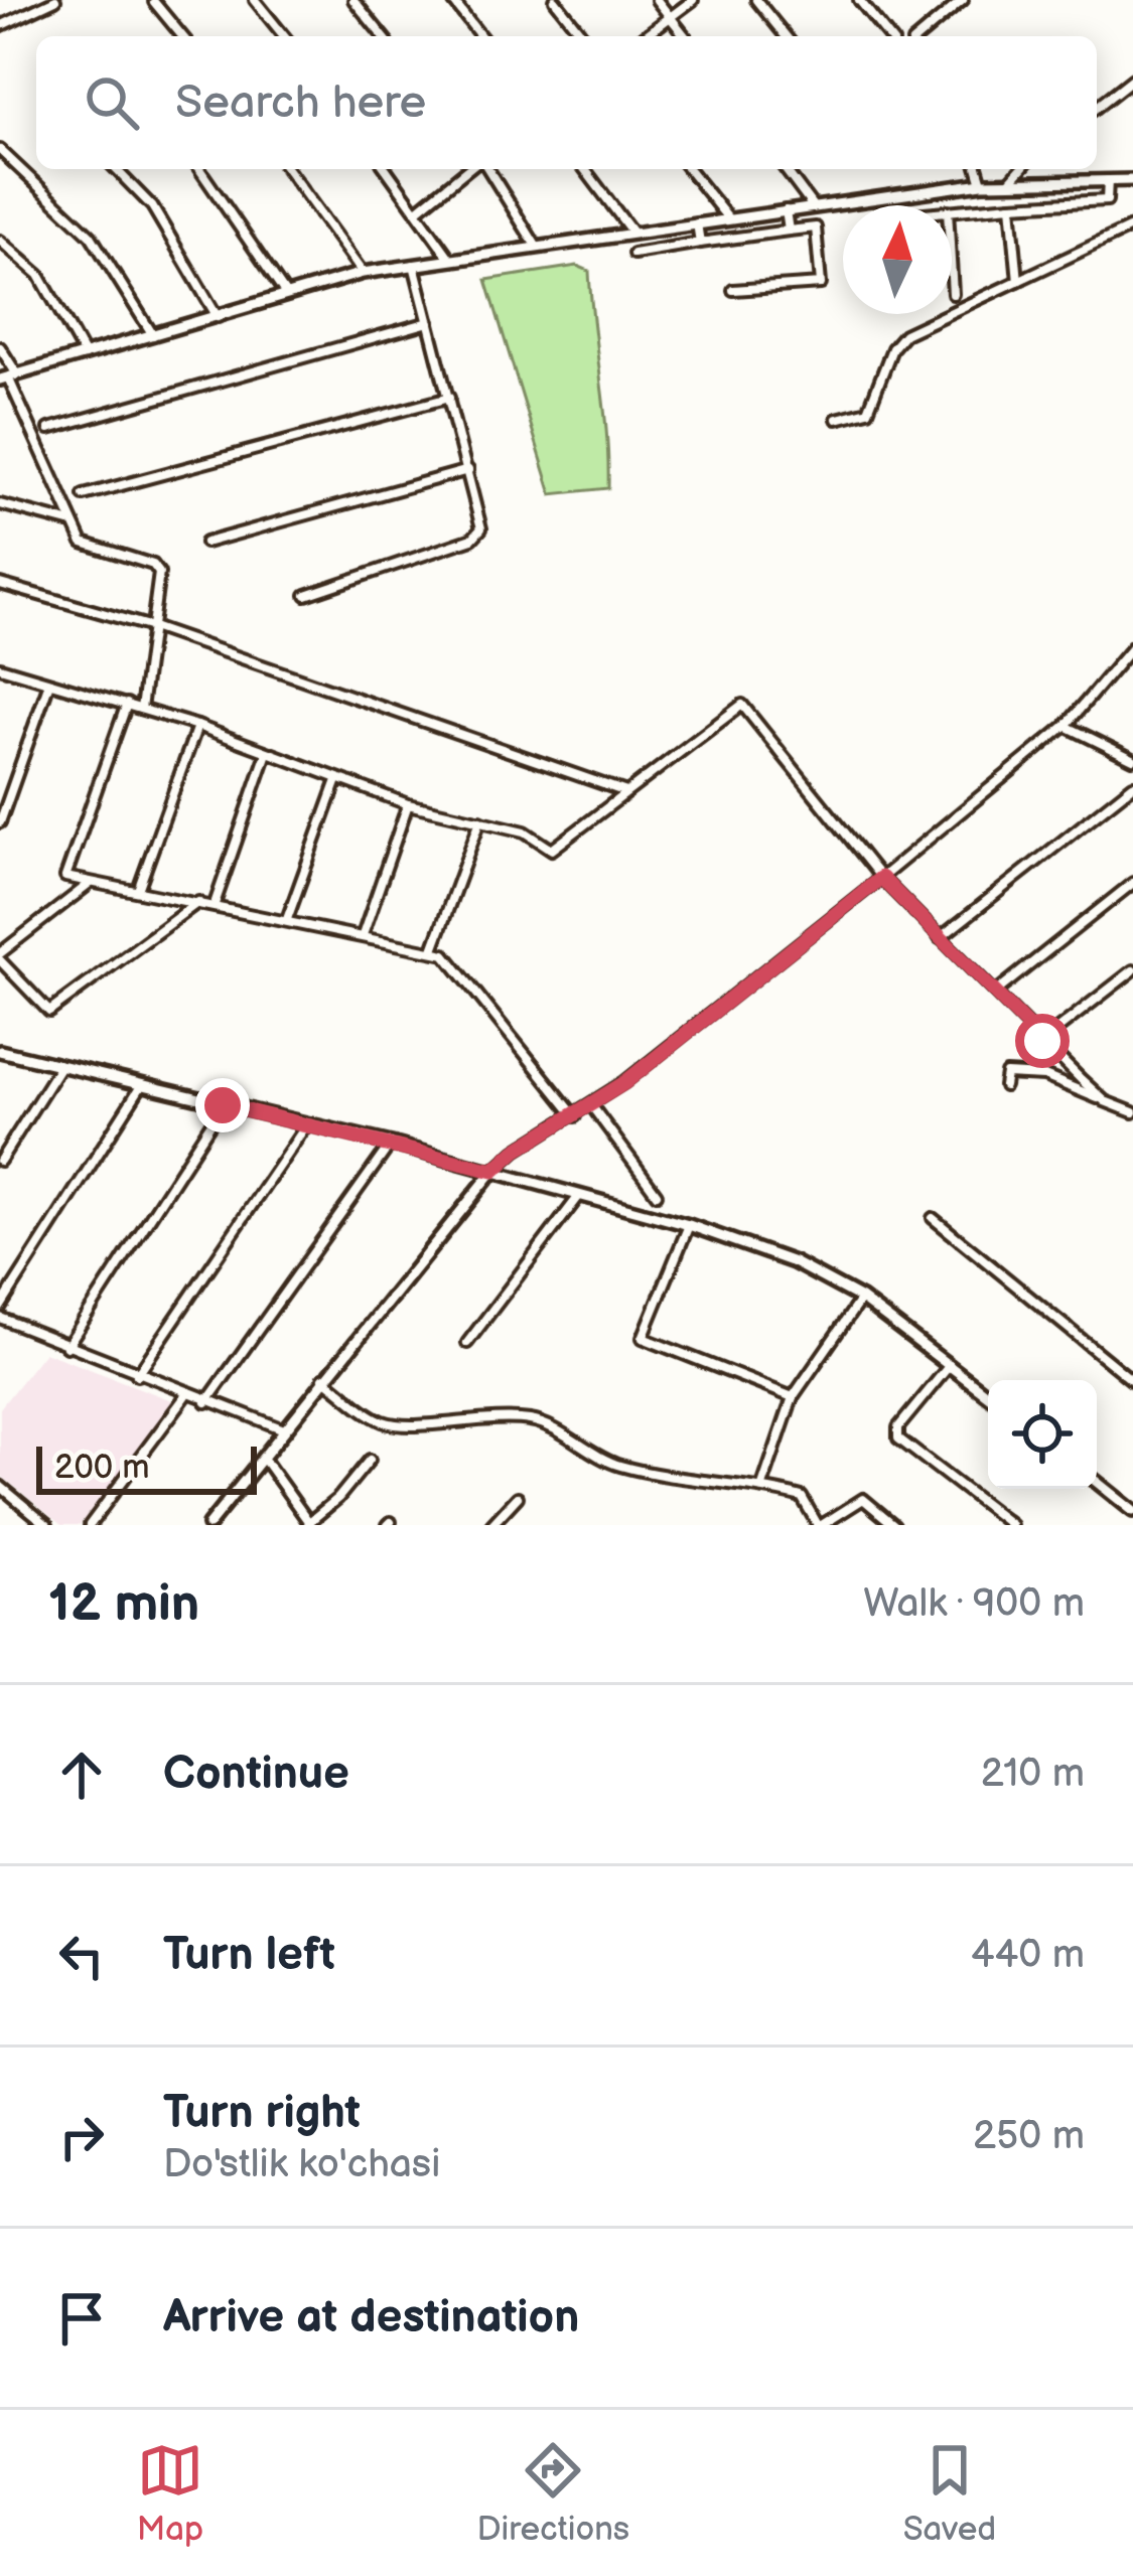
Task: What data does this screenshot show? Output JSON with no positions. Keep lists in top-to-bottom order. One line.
{"scale_bar":"200 m","north":"top","page":{"search":"Search here","scale":"200 m","heading":["12 min","Walk · 900 m"],"list":[["Continue","210 m"],["Turn left","440 m"],["Turn right","Do'stlik ko'chasi","250 m"],"Arrive at destination"],"nav":["Map","Directions","Saved"]}}
